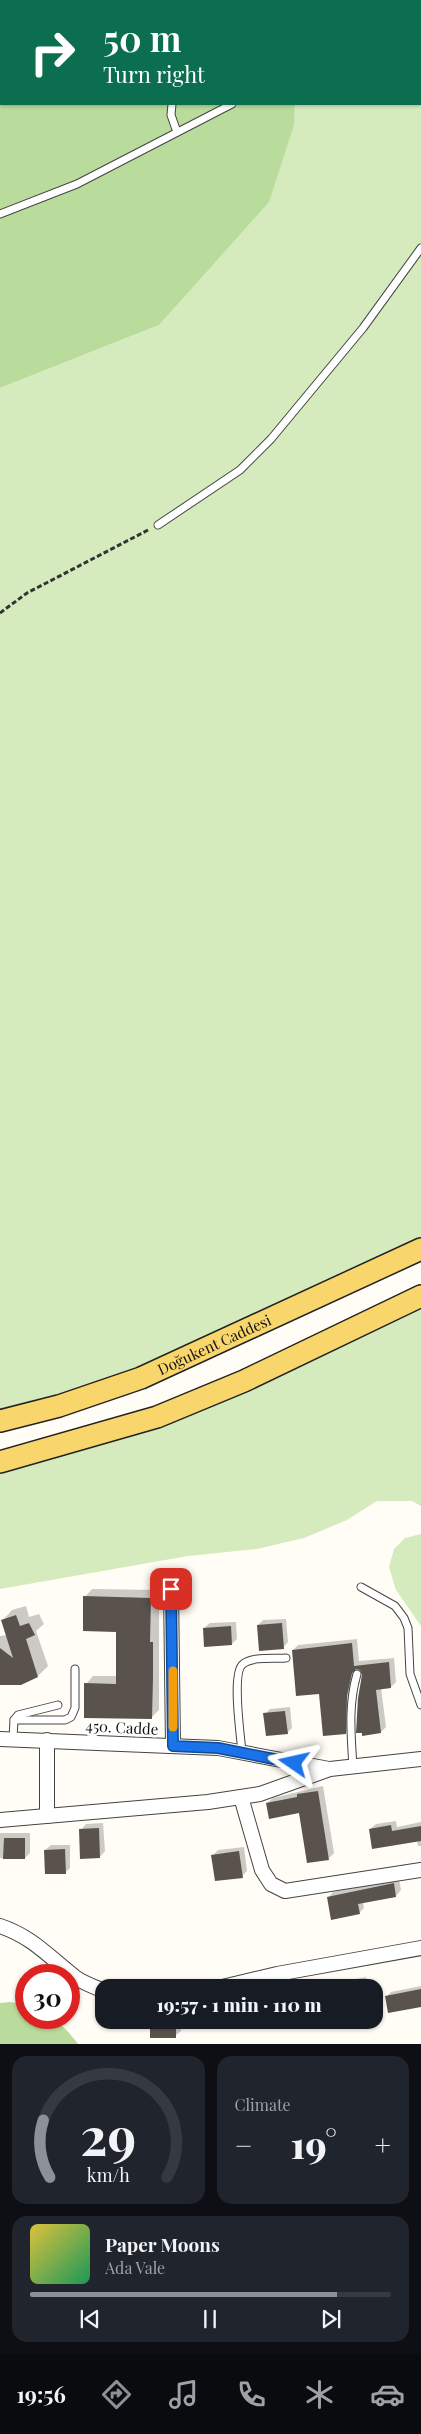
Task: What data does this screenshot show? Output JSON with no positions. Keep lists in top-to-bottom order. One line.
{"streets":{"main road":["Doğukent Caddesi"],"street":["450. Cadde"]},"page":{"turn":["50 m","Turn right"],"limit":"30","trip":"19:57 · 1 min · 110 m","tile":"Climate","heat":["−","19°","+"],"song":["Paper Moons","Ada Vale"],"tabs":"19:56","gauge":["29","km/h"]}}
